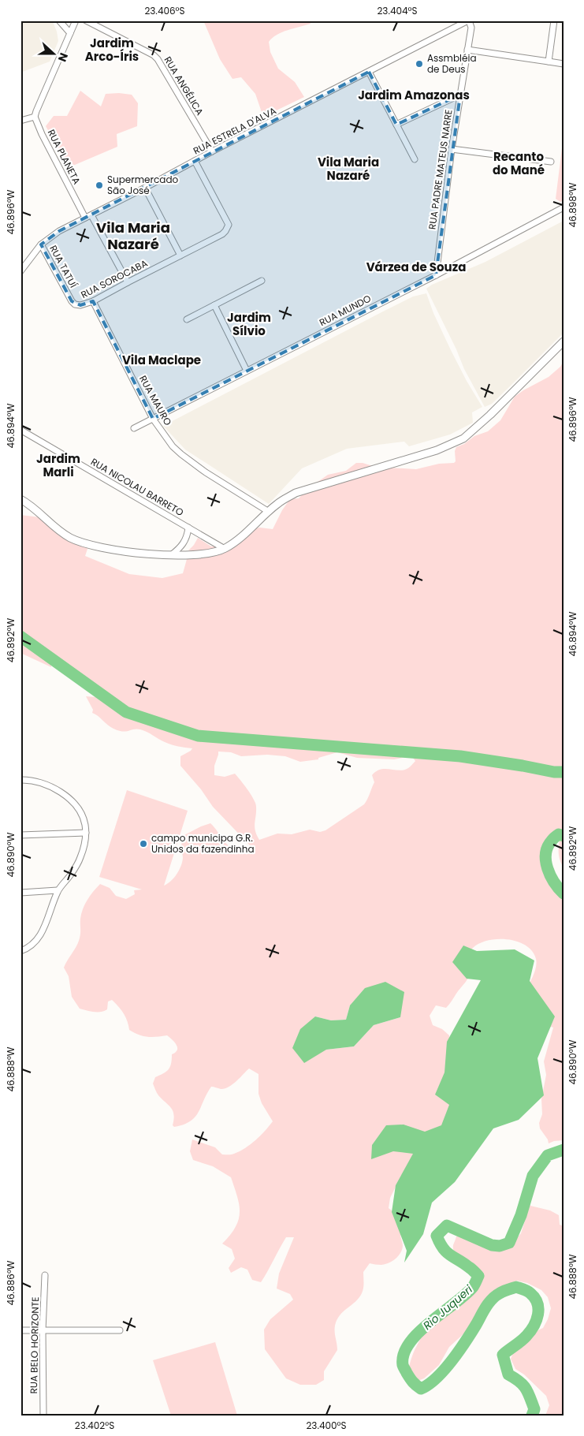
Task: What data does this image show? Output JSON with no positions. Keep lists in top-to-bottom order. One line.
{"streets":{"street":["RUA ANGÉLICA","RUA ESTRELA D'ALVA","RUA PLANETA","RUA PADRE MATEUS NARRE","RUA TATUÍ","RUA SOROCABA","RUA MUNDO","RUA MAURO","RUA NICOLAU BARRETO","RUA BELO HORIZONTE"]},"crossings":[["RUA ANGÉLICA","RUA ESTRELA D'ALVA"],["RUA ESTRELA D'ALVA","RUA PLANETA"],["RUA ESTRELA D'ALVA","RUA PADRE MATEUS NARRE"],["RUA ESTRELA D'ALVA","RUA TATUÍ"],["RUA ESTRELA D'ALVA","RUA SOROCABA"],["RUA PADRE MATEUS NARRE","RUA MUNDO"],["RUA TATUÍ","RUA SOROCABA"],["RUA SOROCABA","RUA MAURO"],["RUA MUNDO","RUA MAURO"]],"districts":["Jardim Arco-Íris","Jardim Amazonas","Recanto do Mané","Vila Maria Nazaré","Vila Maria Nazaré","Várzea de Souza","Jardim Sílvio","Vila Maclape","Jardim Marli"],"water":["Rio Juqueri"],"places":["Assmbléia de Deus","Supermercado São José","campo municipa G.R. Unidos da fazendinha"],"north":"right","coordinates":["23.406°S","23.404°S","46.898°W","46.896°W","46.894°W","46.892°W","46.890°W","46.888°W","46.886°W","23.402°S","23.400°S"]}
